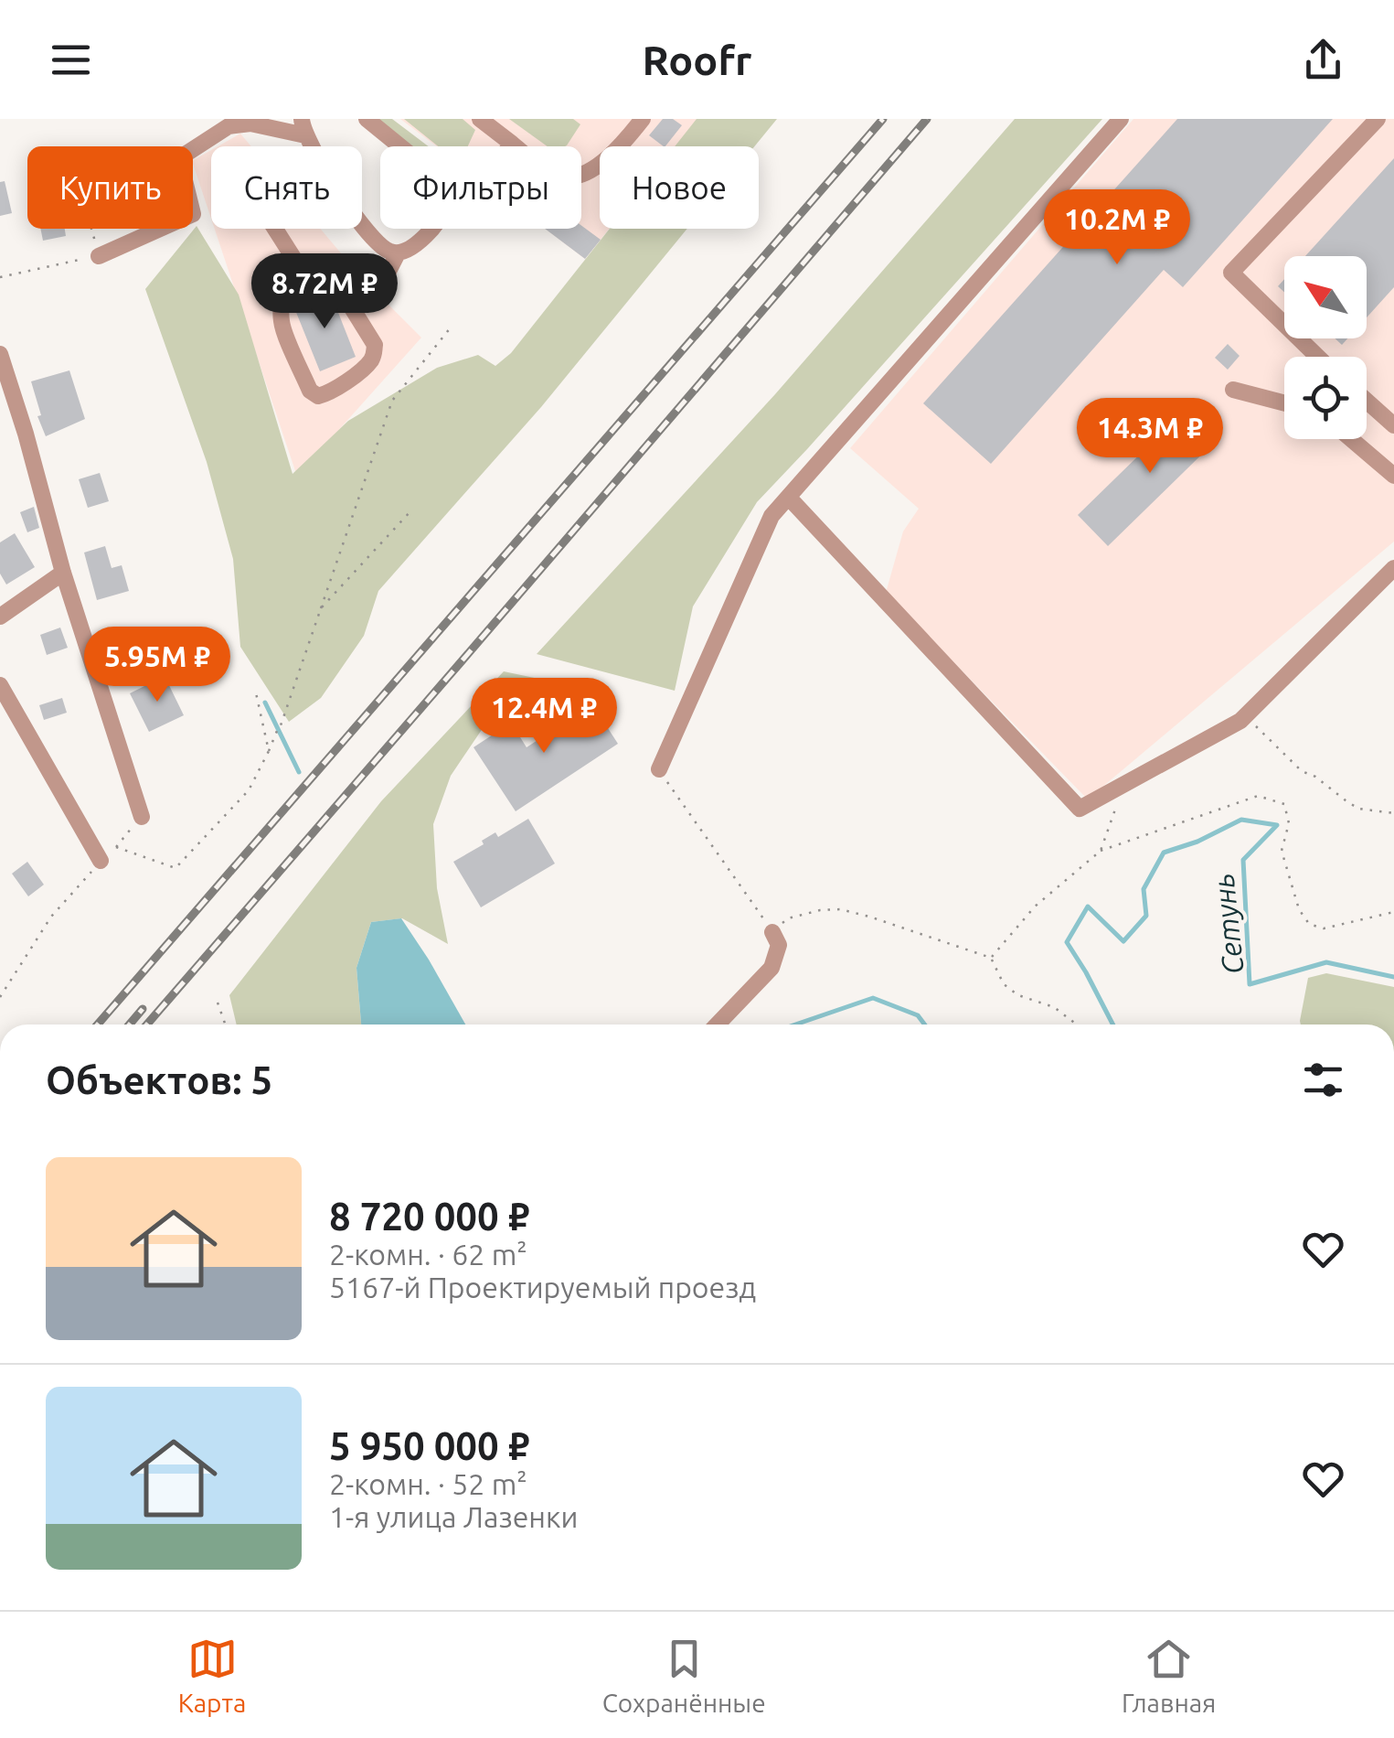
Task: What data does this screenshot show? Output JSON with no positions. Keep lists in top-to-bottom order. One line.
{"water":["Сетунь"],"north":"top left","page":{"header":"Roofr","chip":["Купить","Снять","Фильтры","Новое"],"price":["10.2M ₽","8.72M ₽","14.3M ₽","5.95M ₽","12.4M ₽"],"heading":"Объектов: 5","list":[{"name":"8 720 000 ₽","note":"2-комн. · 62 m² · 5167-й Проектируемый проезд"},{"name":"5 950 000 ₽","note":"2-комн. · 52 m² · 1-я улица Лазенки"}],"tabs":["Карта","Сохранённые","Главная"]}}
